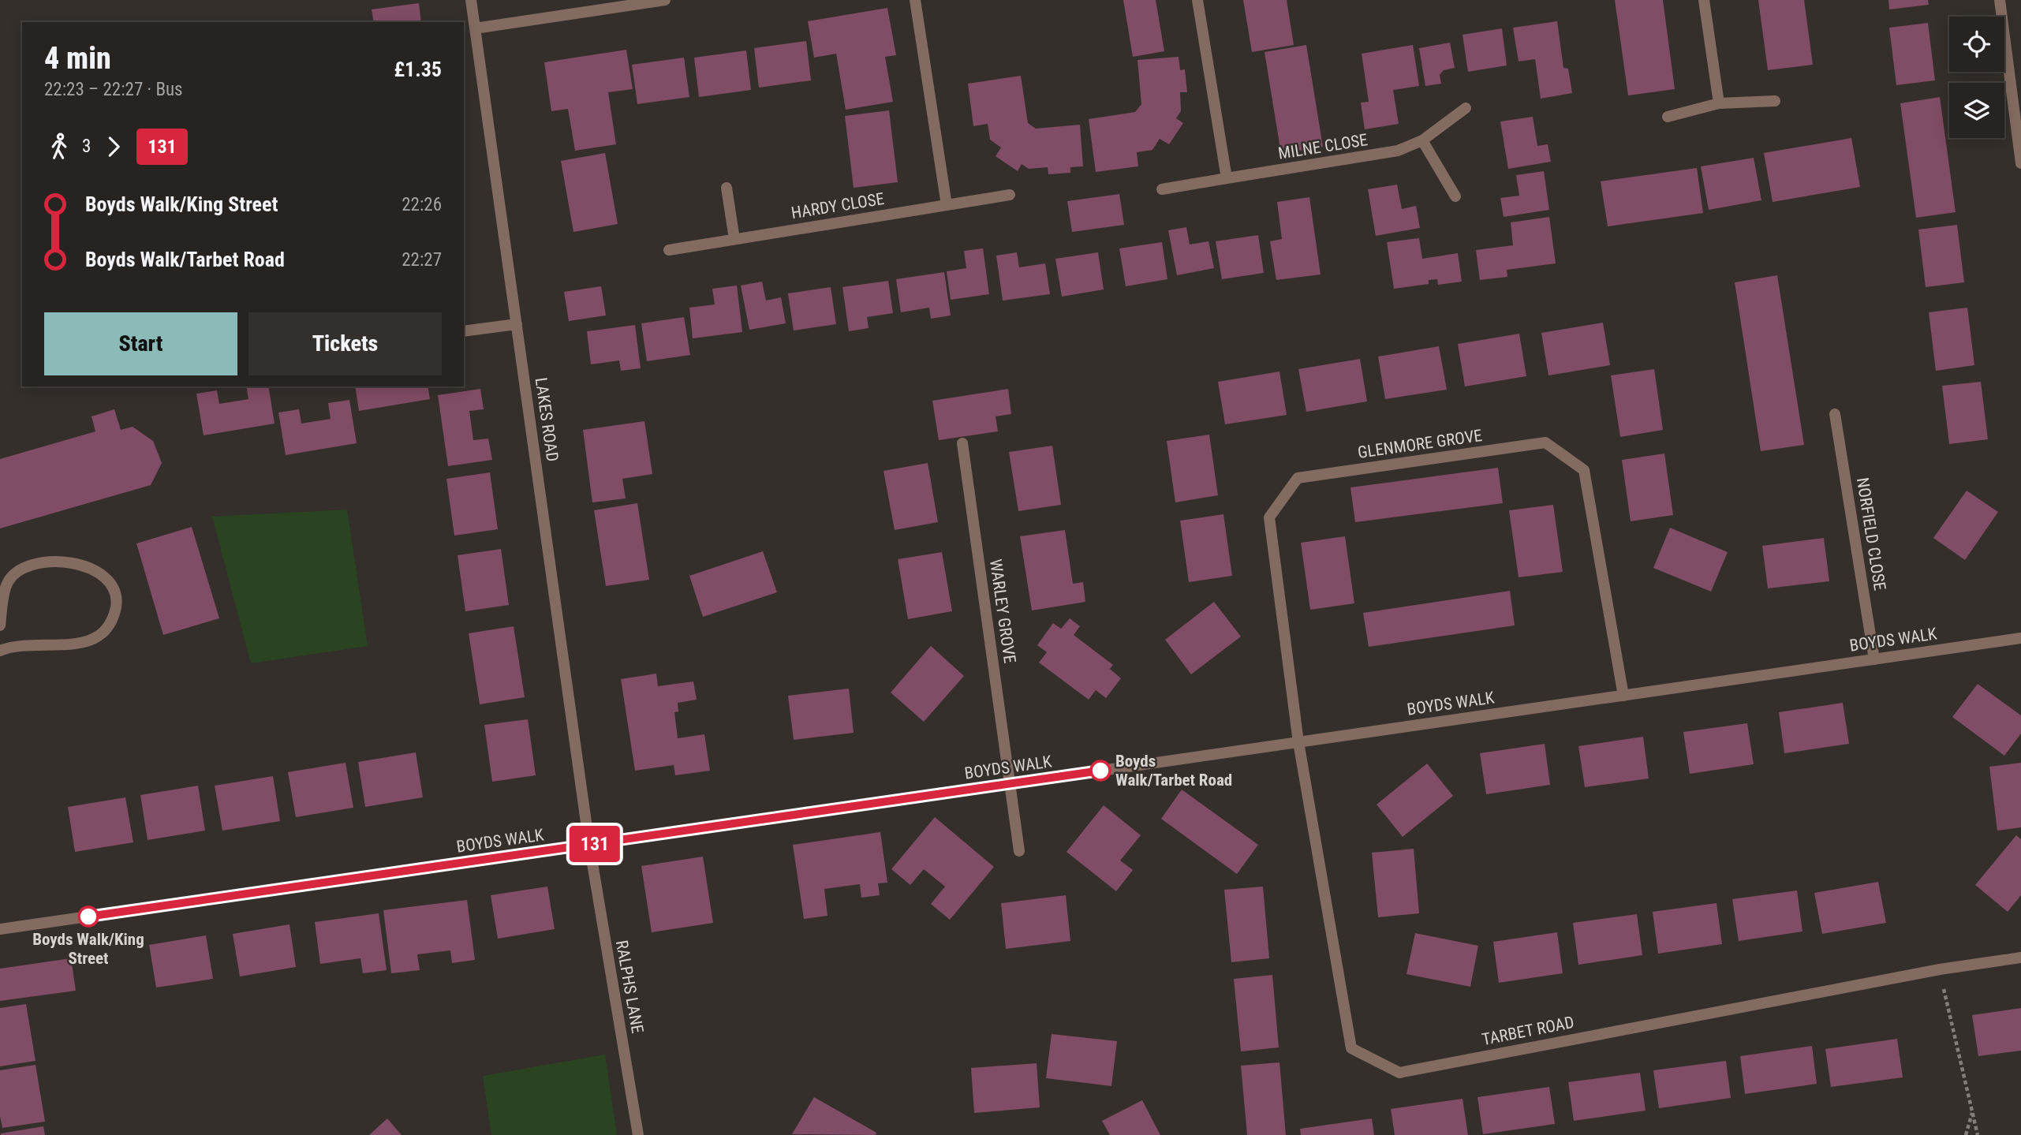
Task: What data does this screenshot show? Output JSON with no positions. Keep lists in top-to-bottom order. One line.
{"streets":{"street":["MILNE CLOSE","HARDY CLOSE","LAKES ROAD","GLENMORE GROVE","NORFIELD CLOSE","WARLEY GROVE","BOYDS WALK","RALPHS LANE","TARBET ROAD"]},"crossings":[["LAKES ROAD","BOYDS WALK"],["LAKES ROAD","RALPHS LANE"],["GLENMORE GROVE","BOYDS WALK"],["GLENMORE GROVE","TARBET ROAD"],["NORFIELD CLOSE","BOYDS WALK"],["WARLEY GROVE","BOYDS WALK"],["BOYDS WALK","RALPHS LANE"],["BOYDS WALK","TARBET ROAD"]],"places":["Boyds Walk/Tarbet Road","Boyds Walk/King Street"],"lines":["bus line 131"],"page":{"on_map":"131","heading":["4 min","22:23 – 22:27 · Bus","£1.35"],"legs":["3","131"],"list":[{"name":"Boyds Walk/King Street","value":"22:26"},{"name":"Boyds Walk/Tarbet Road","value":"22:27"}],"buttons":["Start","Tickets"]}}
